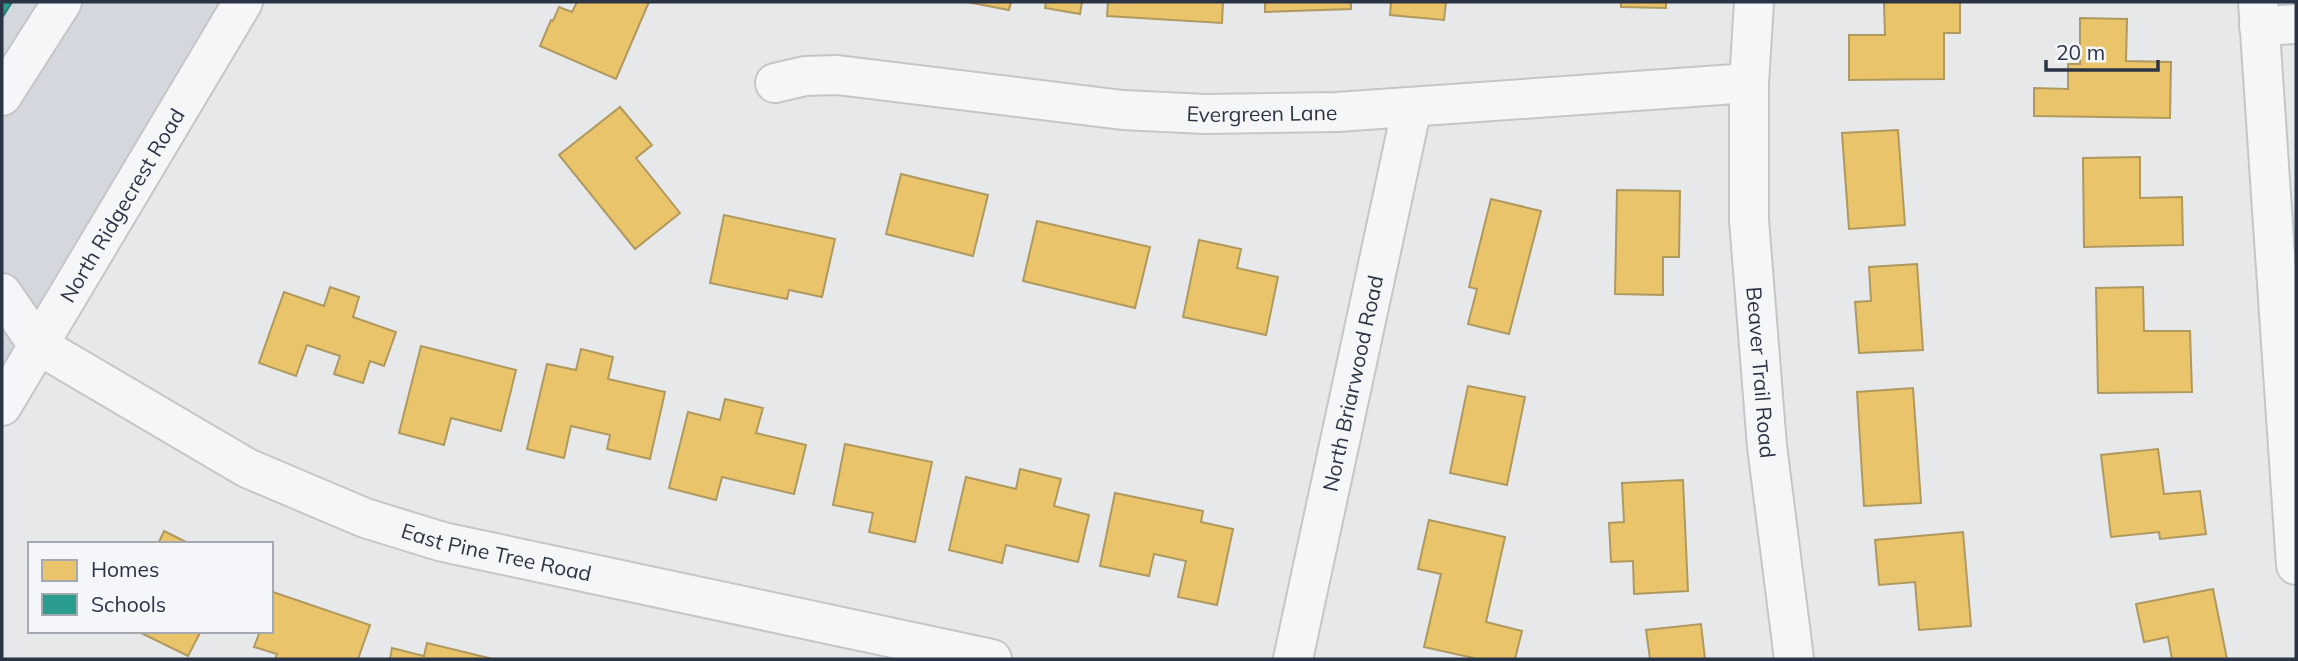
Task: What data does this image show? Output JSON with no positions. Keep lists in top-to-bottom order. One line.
{"streets":{"street":["Evergreen Lane","North Ridgecrest Road","Beaver Trail Road","North Briarwood Road","East Pine Tree Road"]},"crossings":[["Evergreen Lane","Beaver Trail Road"],["Evergreen Lane","North Briarwood Road"],["North Ridgecrest Road","East Pine Tree Road"]],"legend":["Homes","Schools"],"scale_bar":"20 m"}
